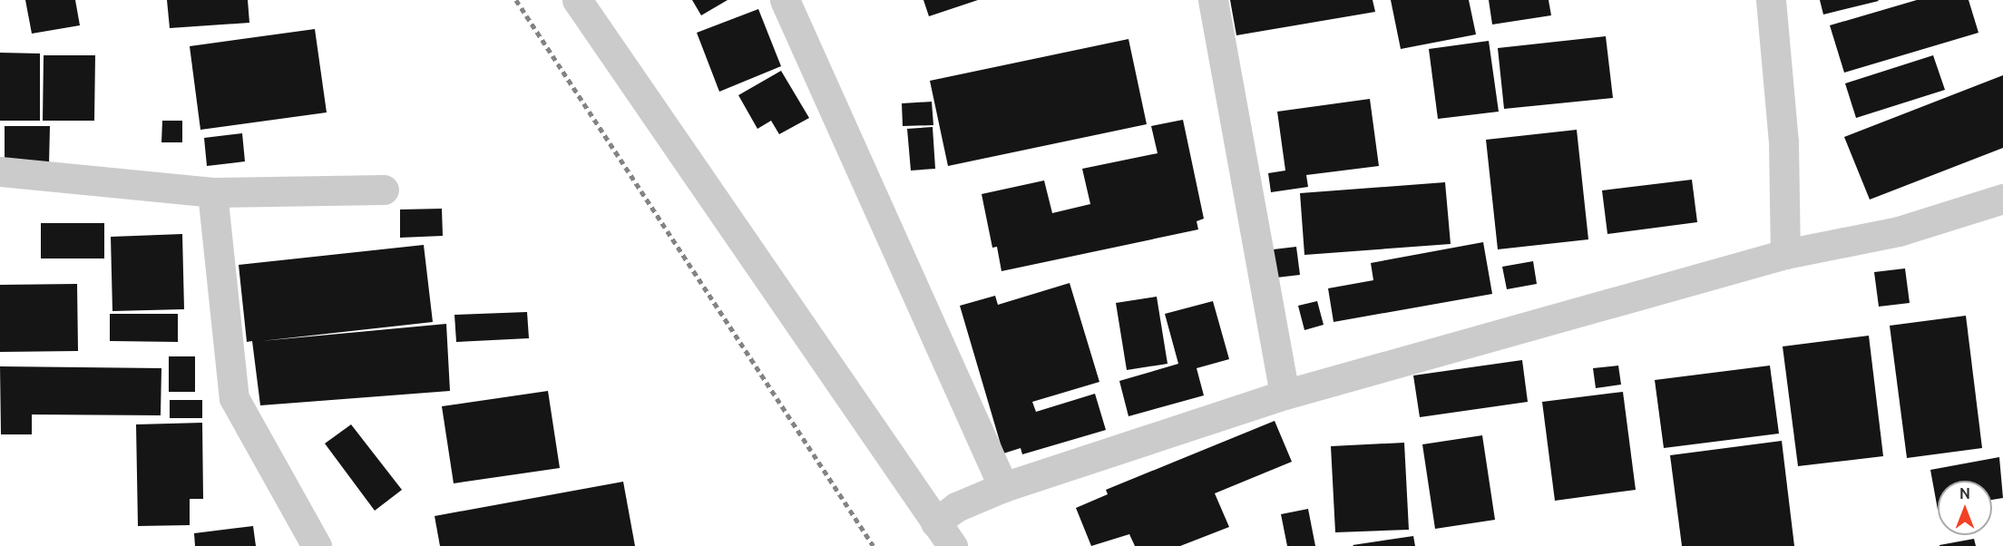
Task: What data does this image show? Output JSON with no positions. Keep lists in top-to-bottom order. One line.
{"north":"top"}
